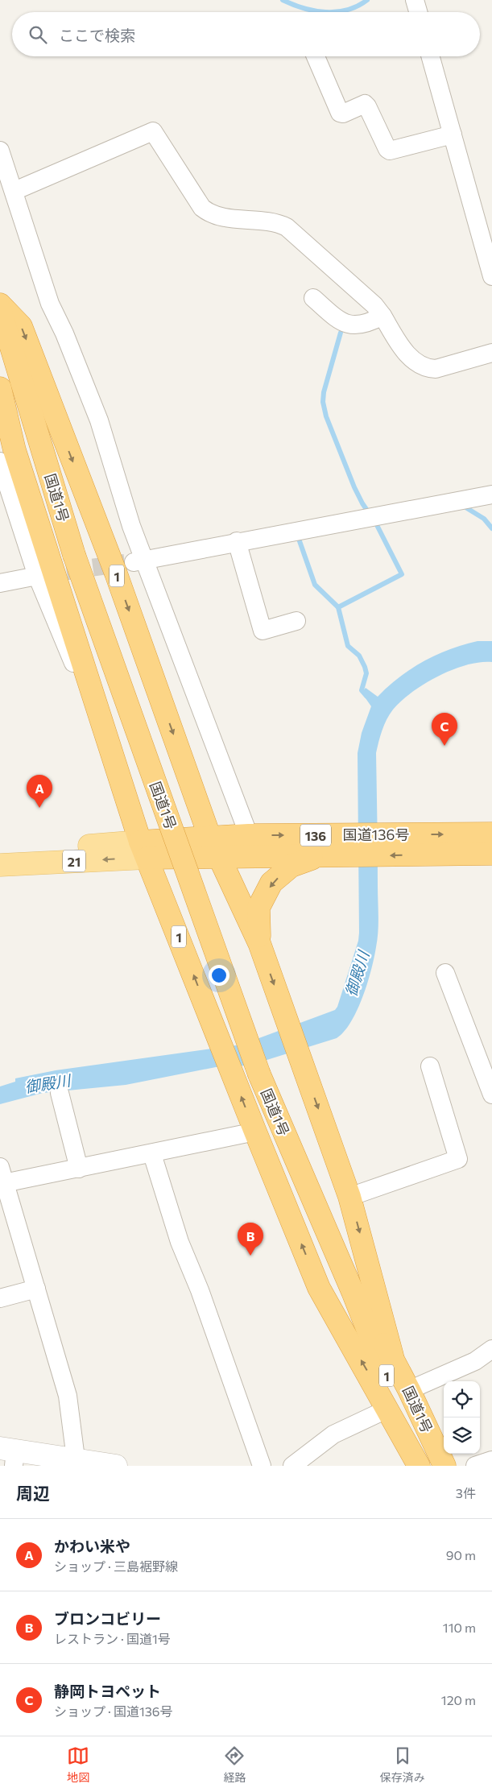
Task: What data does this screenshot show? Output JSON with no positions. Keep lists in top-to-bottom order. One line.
{"streets":{"highway":["国道1号","1","国道136号","136"],"main road":["21"]},"crossings":[["国道1号","1"],["1","国道136号"],["1","21"],["国道136号","21"]],"water":["御殿川"],"page":{"search":"ここで検索","pins":["C","A","B"],"heading":["周辺","3件"],"list":[{"mark":"A","name":"かわい米や","note":"ショップ · 三島裾野線","value":"90 m"},{"mark":"B","name":"ブロンコビリー","note":"レストラン · 国道1号","value":"110 m"},{"mark":"C","name":"静岡トヨペット","note":"ショップ · 国道136号","value":"120 m"}],"nav":["地図","経路","保存済み"]}}
